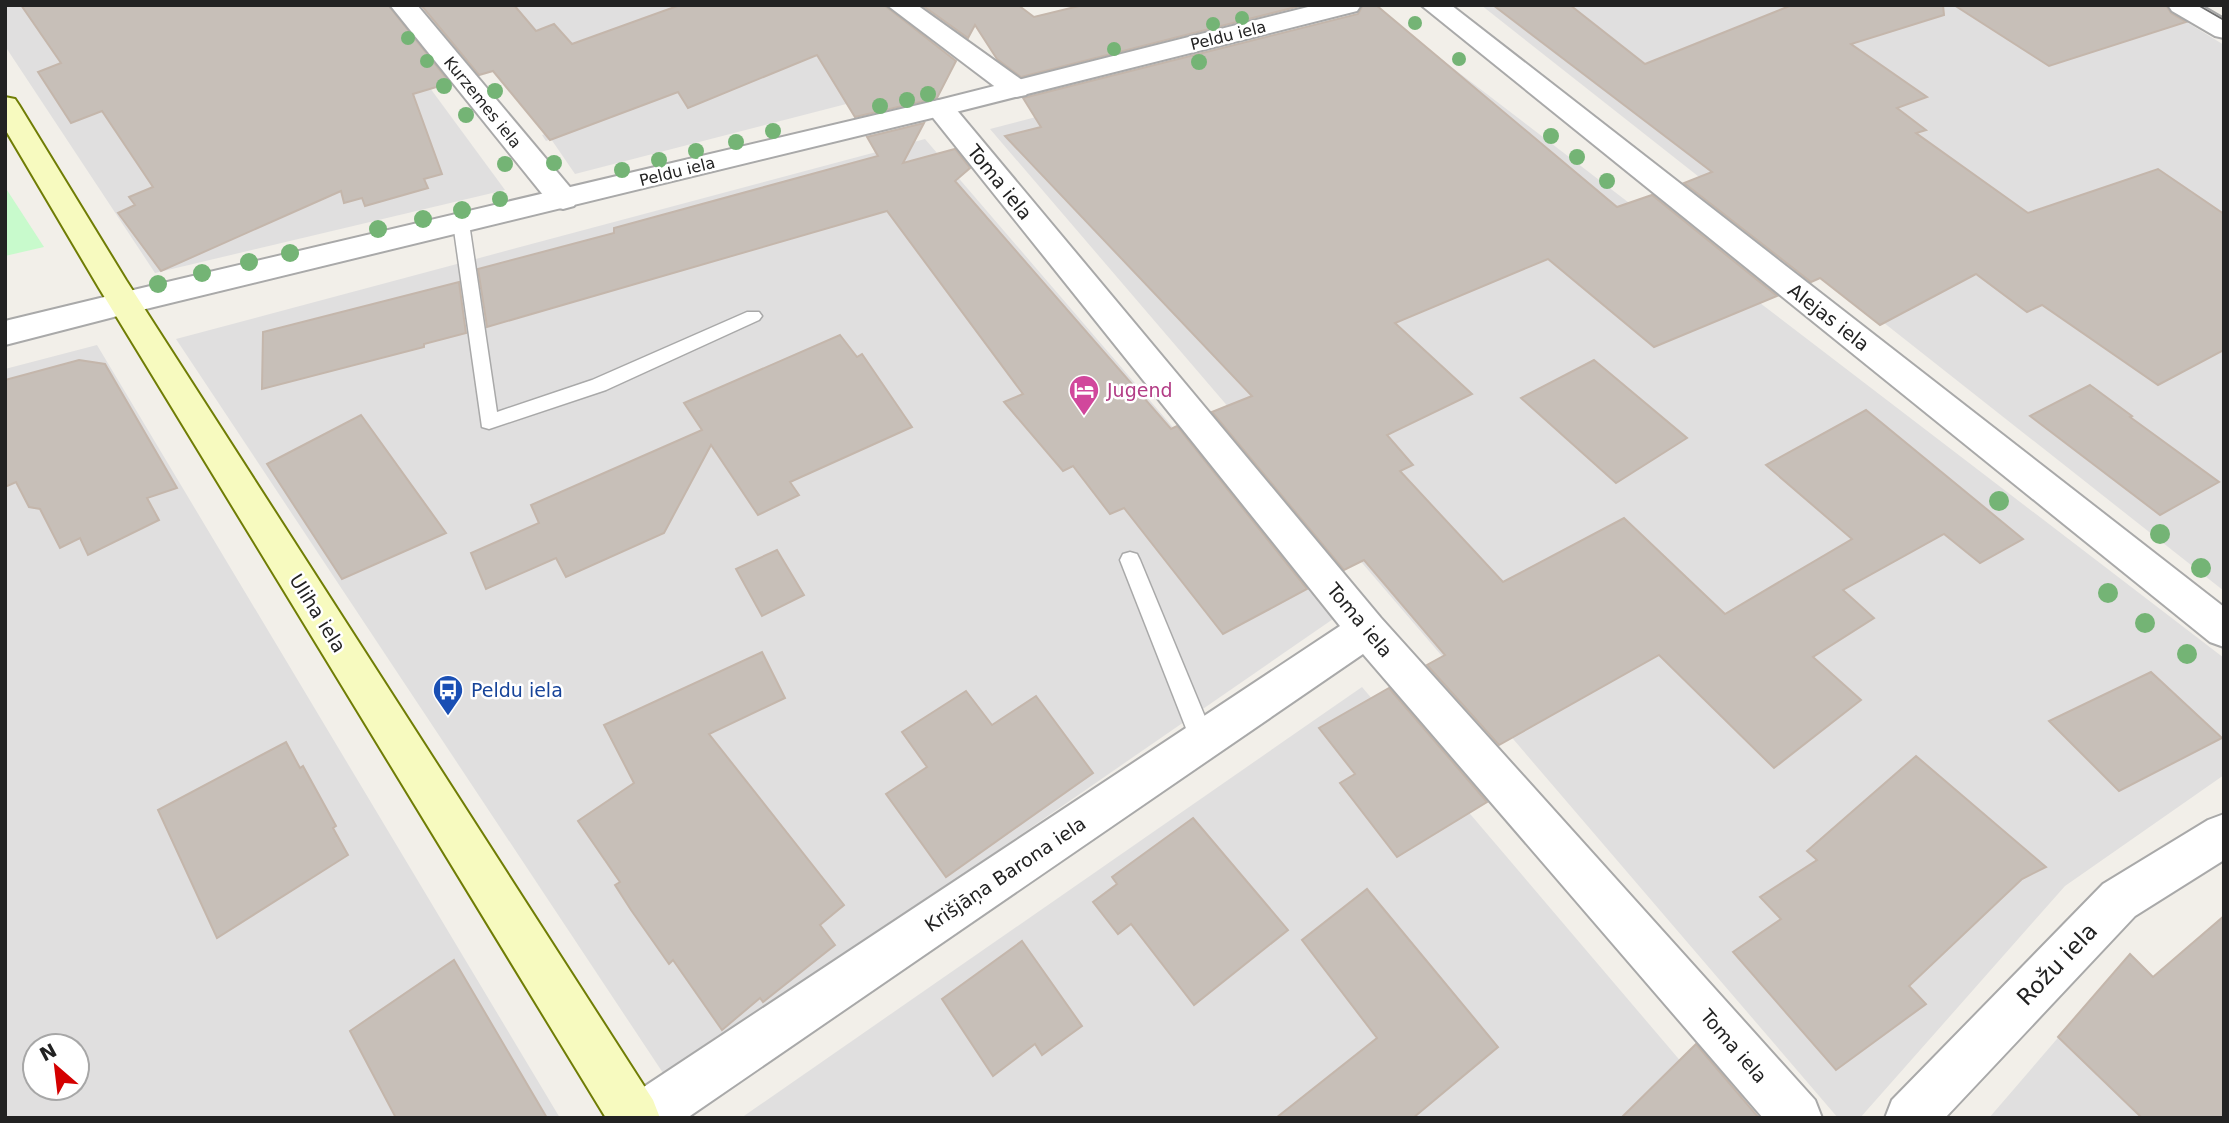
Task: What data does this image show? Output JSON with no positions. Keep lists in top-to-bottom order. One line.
{"streets":{"main road":["Uliha iela"],"street":["Peldu iela","Kurzemes iela","Toma iela","Alejas iela","Krišjāņa Barona iela","Rožu iela"]},"crossings":[["Peldu iela","Kurzemes iela"],["Peldu iela","Toma iela"],["Peldu iela","Uliha iela"],["Toma iela","Krišjāņa Barona iela"]],"places":{"hotel":["Jugend"],"bus stop":["Peldu iela"]},"north":"top left"}
